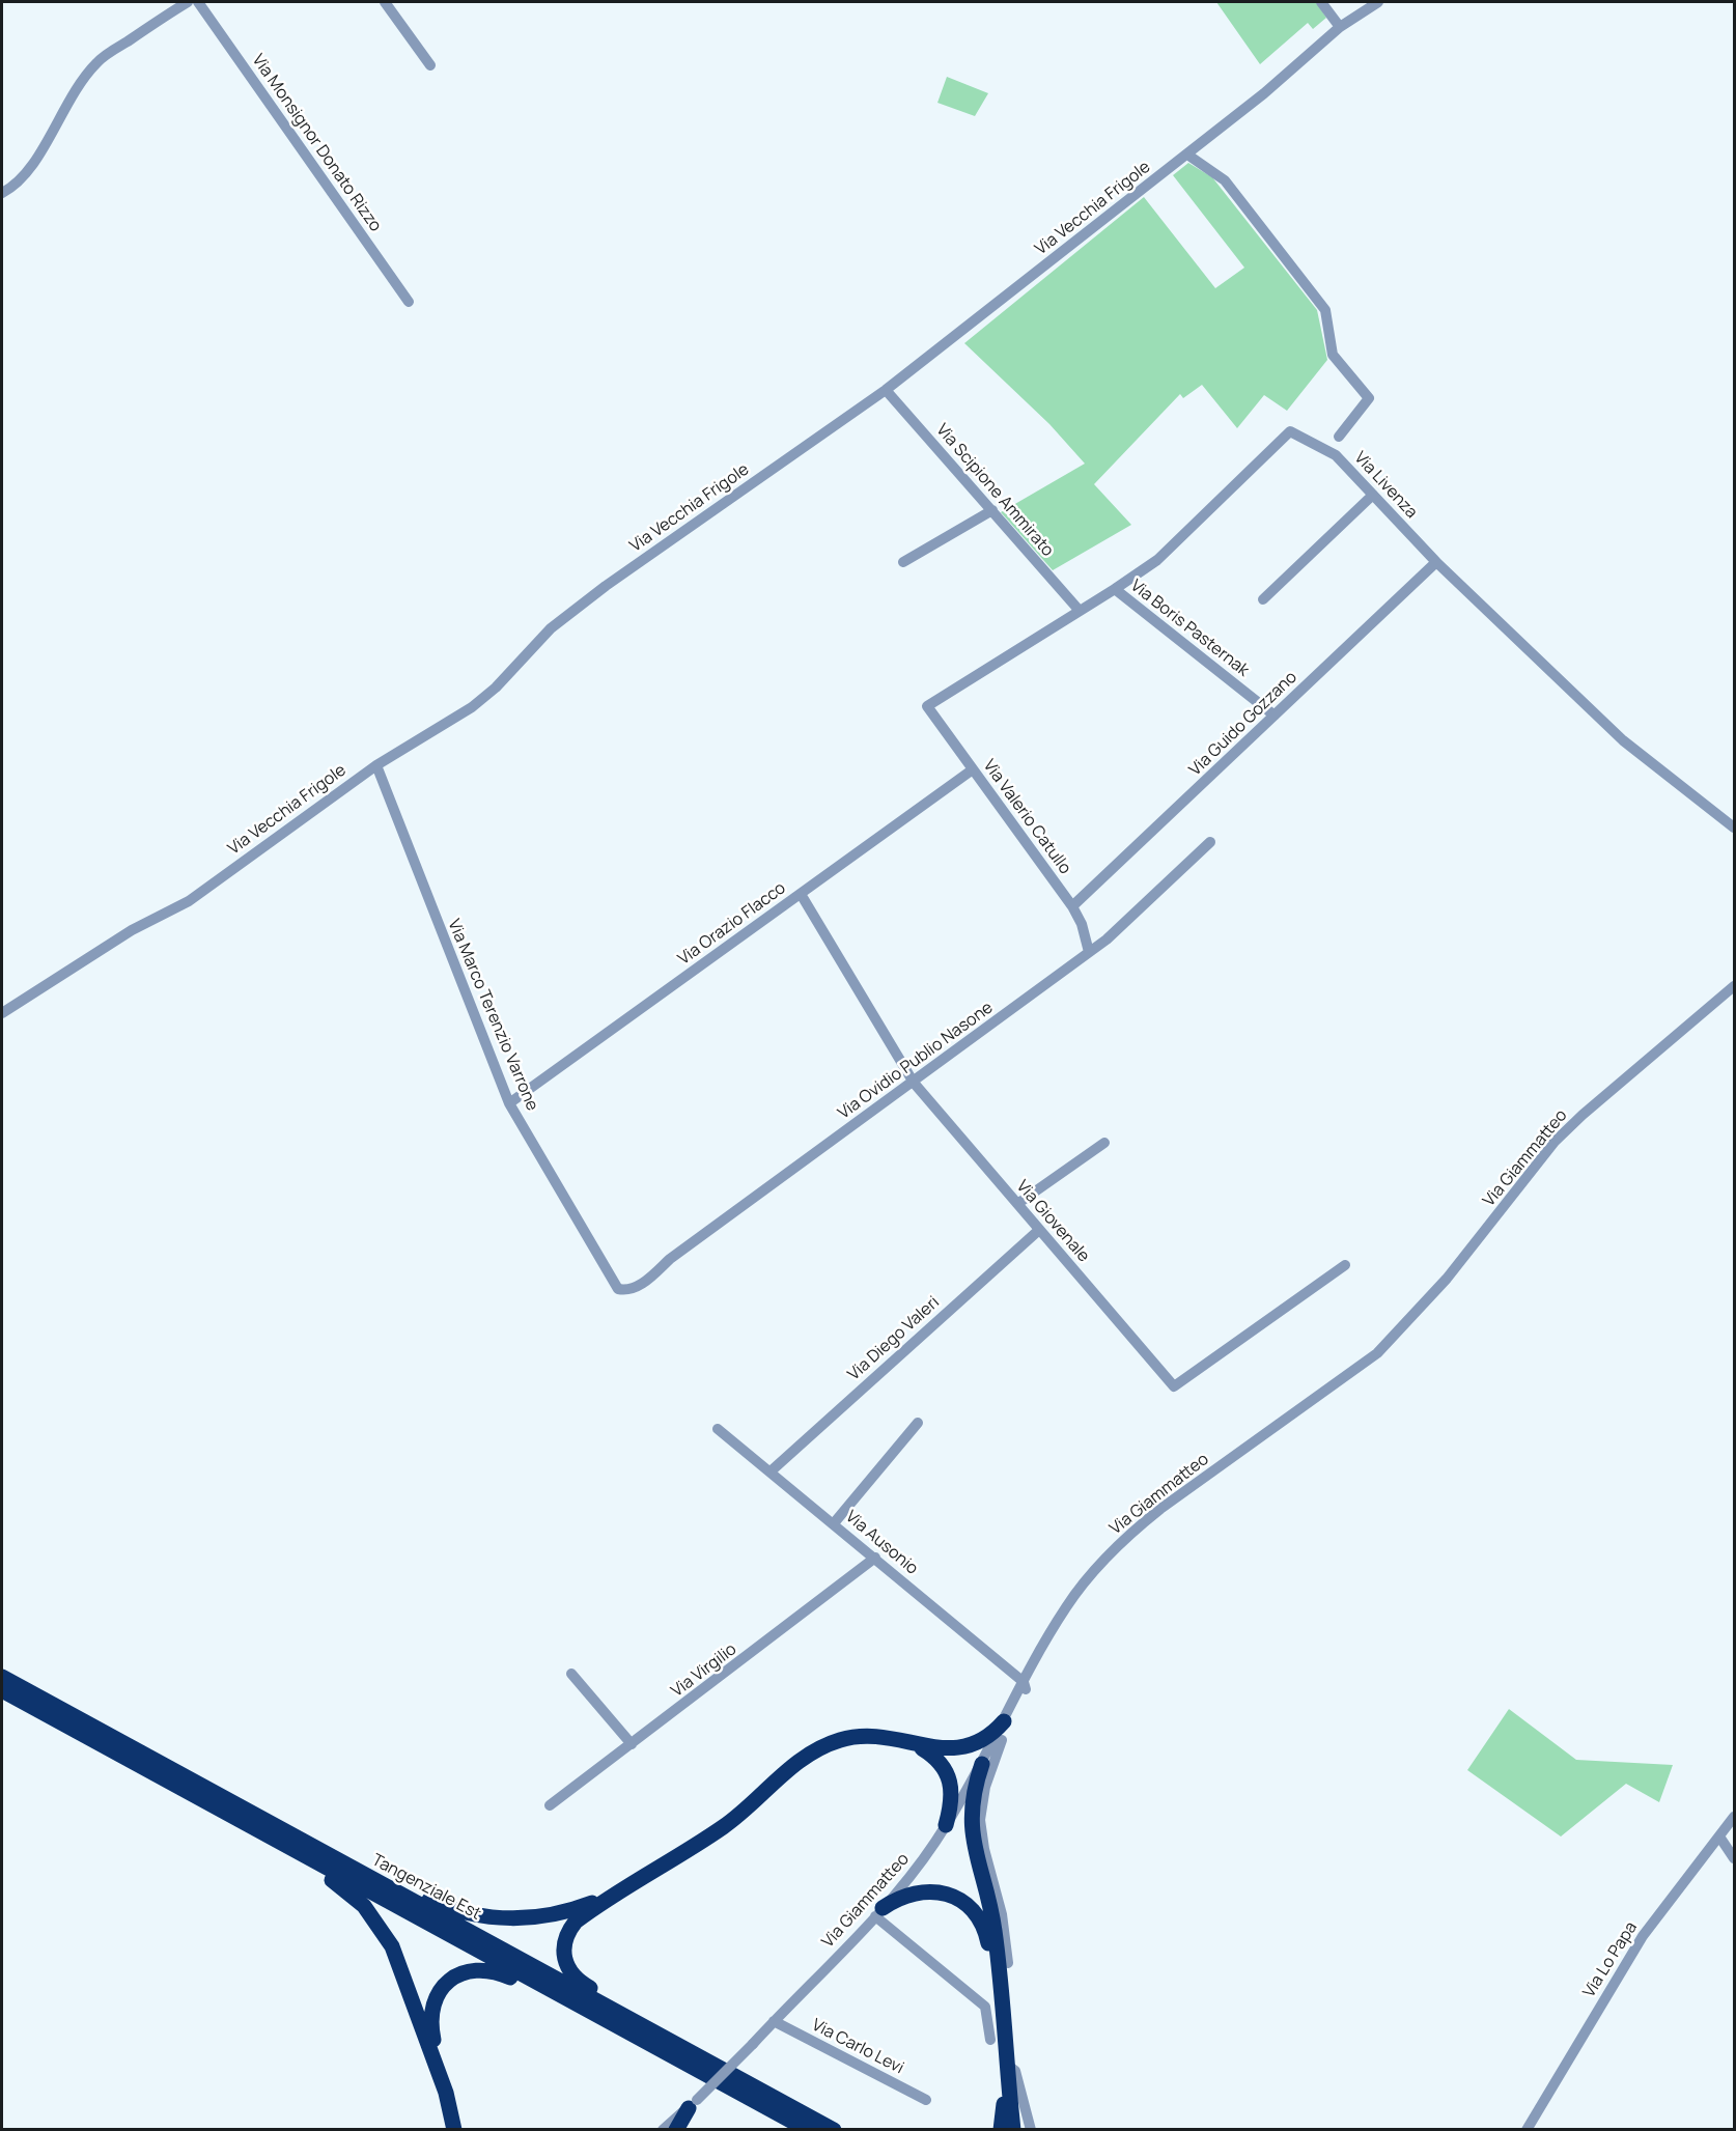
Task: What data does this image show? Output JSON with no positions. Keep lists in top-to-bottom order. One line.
{"streets":{"highway":["Tangenziale Est"],"street":["Via Monsignor Donato Rizzo","Via Vecchia Frigole","Via Livenza","Via Scipione Ammirato","Via Boris Pasternak","Via Guido Gozzano","Via Valerio Catullo","Via Orazio Flacco","Via Marco Terenzio Varrone","Via Ovidio Publio Nasone","Via Giammatteo","Via Giovenale","Via Diego Valeri","Via Ausonio","Via Virgilio","Via Lo Papa","Via Carlo Levi"]},"crossings":[["Via Vecchia Frigole","Via Scipione Ammirato"],["Via Vecchia Frigole","Via Marco Terenzio Varrone"],["Via Livenza","Via Scipione Ammirato"],["Via Livenza","Via Boris Pasternak"],["Via Livenza","Via Guido Gozzano"],["Via Livenza","Via Valerio Catullo"],["Via Boris Pasternak","Via Guido Gozzano"],["Via Guido Gozzano","Via Valerio Catullo"],["Via Valerio Catullo","Via Orazio Flacco"],["Via Valerio Catullo","Via Ovidio Publio Nasone"],["Via Orazio Flacco","Via Marco Terenzio Varrone"],["Via Orazio Flacco","Via Giovenale"],["Via Marco Terenzio Varrone","Via Ovidio Publio Nasone"],["Via Ovidio Publio Nasone","Via Giovenale"],["Via Giammatteo","Via Ausonio"],["Via Giammatteo","Via Carlo Levi"],["Via Giovenale","Via Diego Valeri"],["Via Diego Valeri","Via Ausonio"],["Via Ausonio","Via Virgilio"]]}
